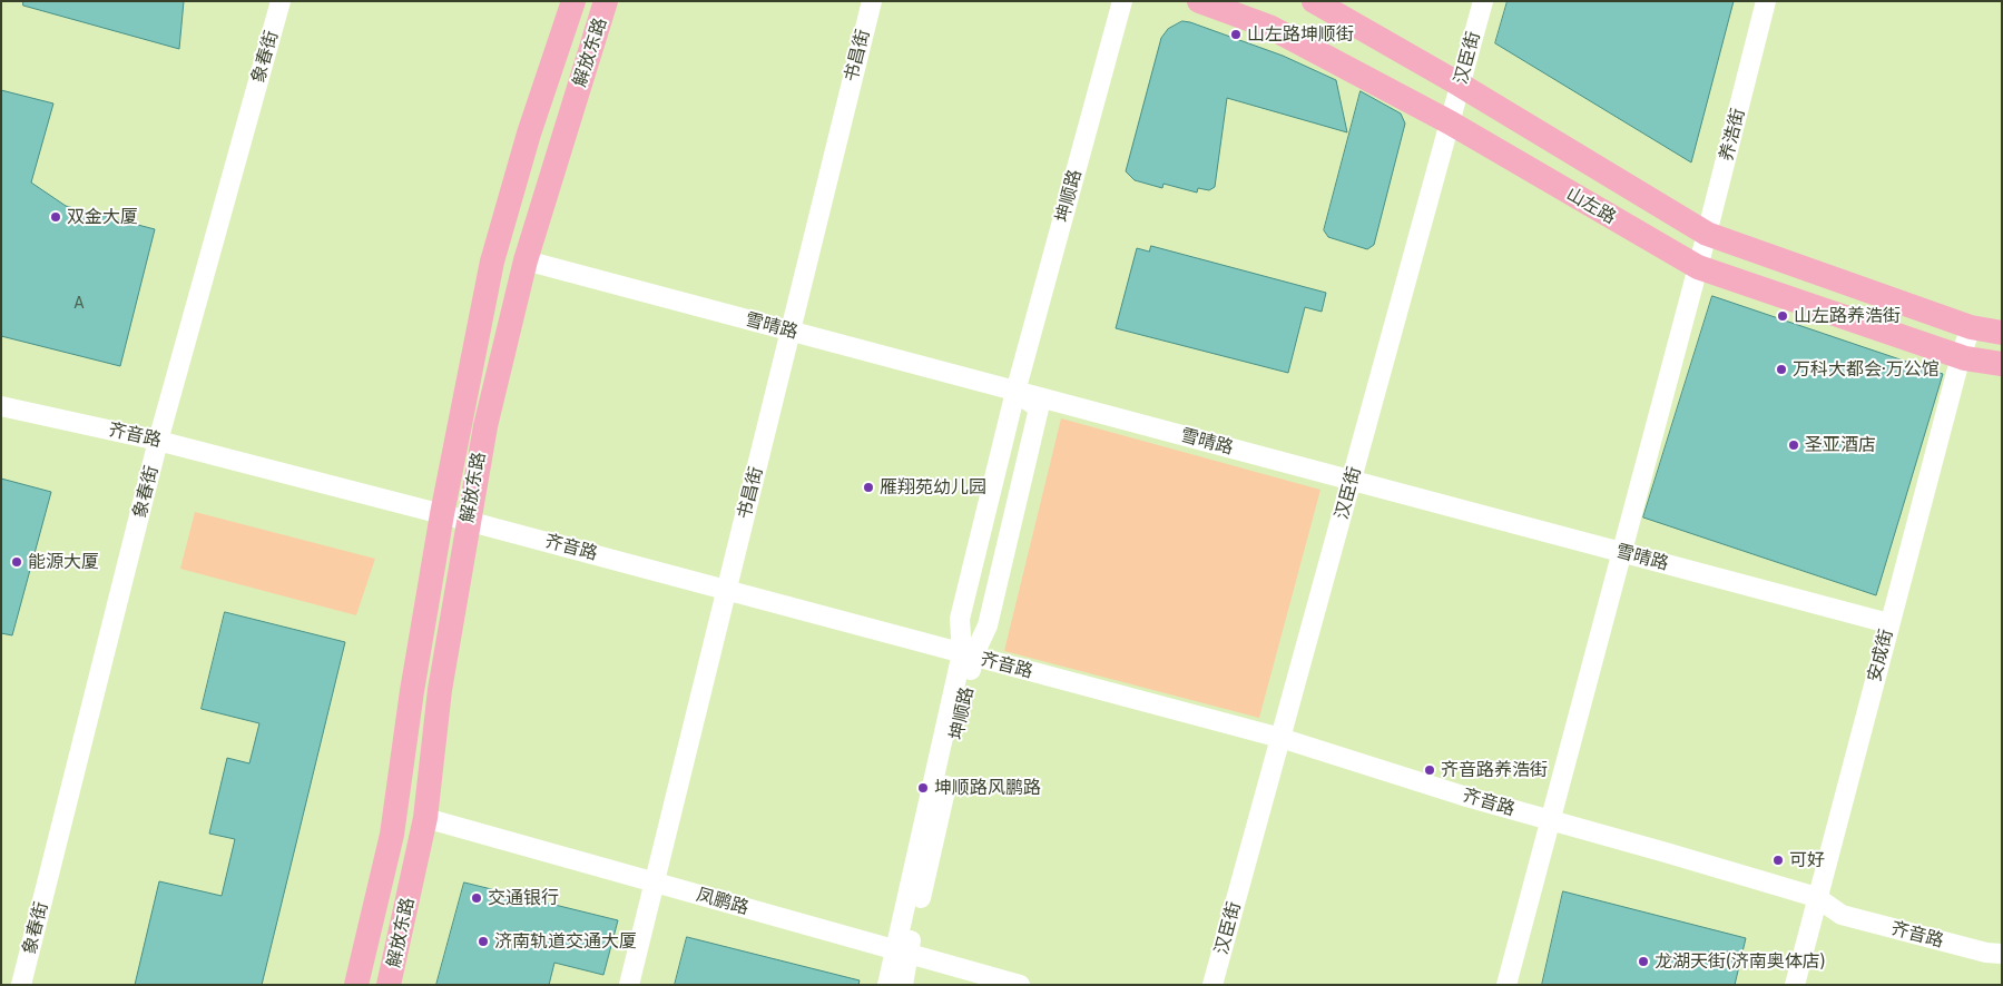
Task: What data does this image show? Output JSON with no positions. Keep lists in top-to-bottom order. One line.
{"streets":{"main road":["解放东路","山左路"],"street":["书昌街","象春街","汉臣街","养浩街","坤顺路","雪晴路","齐音路","安成街","凤鹏路"]},"crossings":[["解放东路","雪晴路"],["解放东路","齐音路"],["解放东路","凤鹏路"],["书昌街","雪晴路"],["书昌街","齐音路"],["书昌街","凤鹏路"],["象春街","齐音路"],["汉臣街","山左路"],["汉臣街","雪晴路"],["汉臣街","齐音路"],["养浩街","山左路"],["养浩街","雪晴路"],["养浩街","齐音路"],["坤顺路","雪晴路"],["坤顺路","齐音路"],["坤顺路","凤鹏路"],["山左路","安成街"],["雪晴路","安成街"],["齐音路","安成街"]],"places":["山左路坤顺街","双金大厦","山左路养浩街","万科大都会·万公馆","圣亚酒店","雁翔苑幼儿园","能源大厦","齐音路养浩街","坤顺路风鹏路","可好","交通银行","济南轨道交通大厦","龙湖天街(济南奥体店)"],"house_numbers":["A"]}
